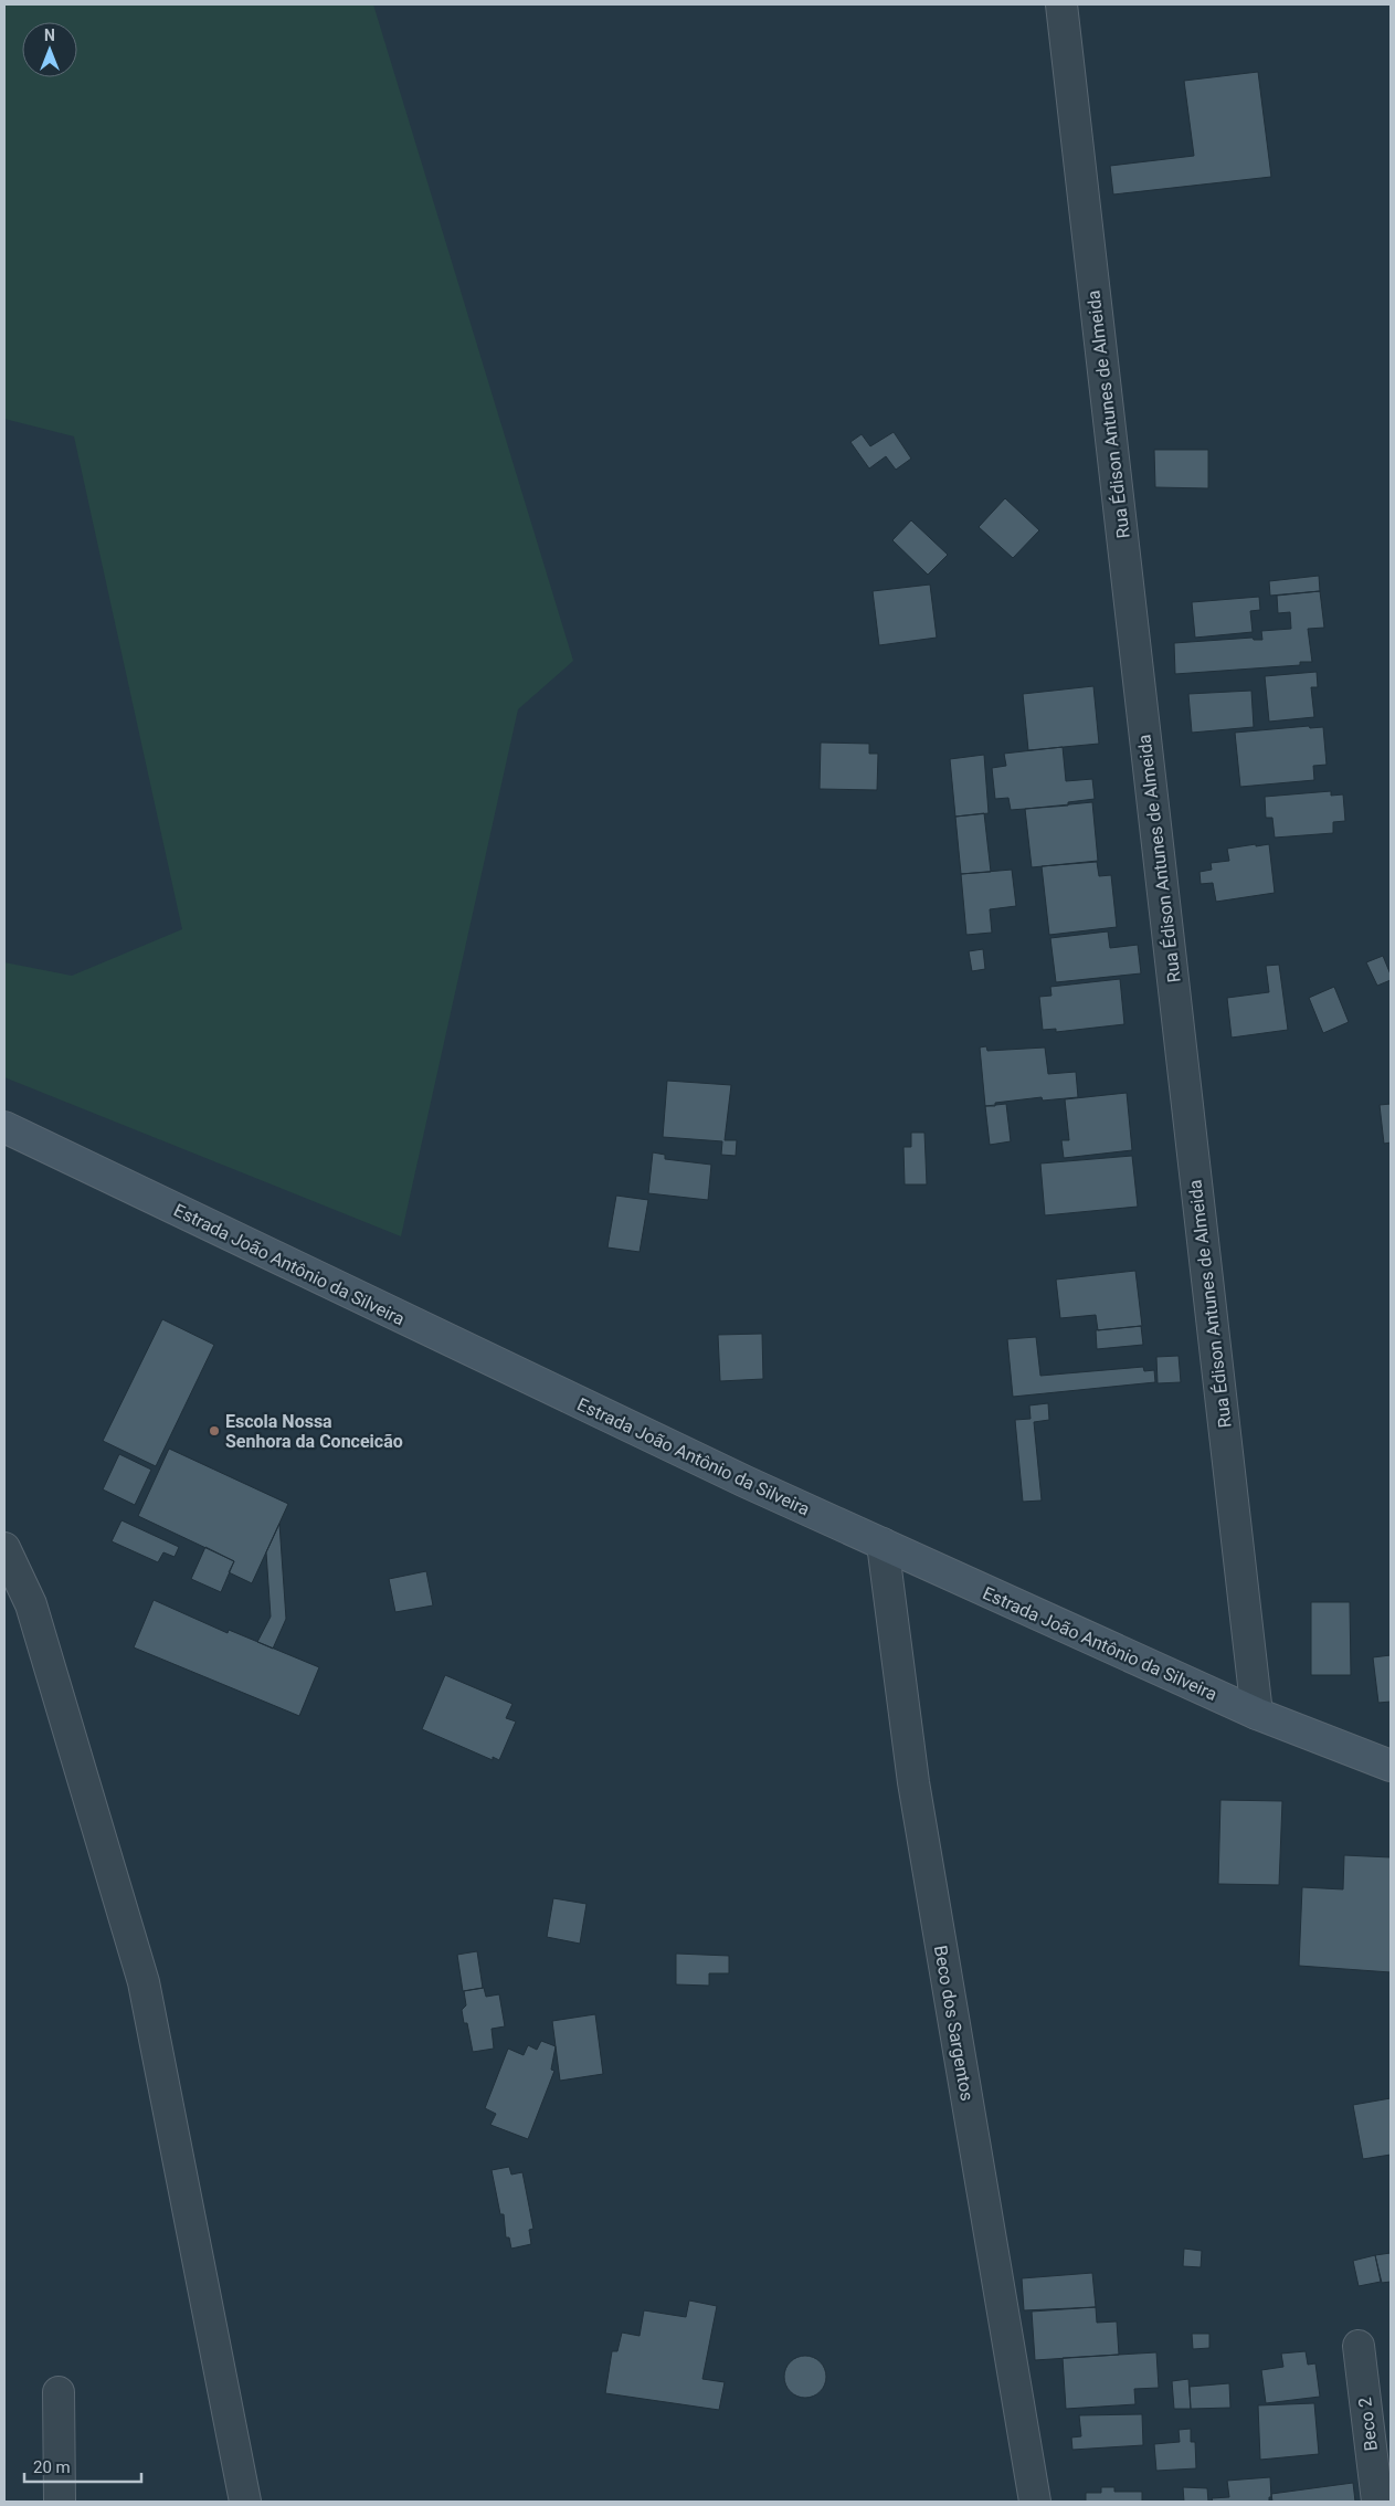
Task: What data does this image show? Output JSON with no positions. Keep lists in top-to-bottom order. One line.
{"streets":{"main road":["Estrada João Antônio da Silveira"],"street":["Rua Édison Antunes de Almeida","Beco dos Sargentos","Beco 2"]},"crossings":[["Rua Édison Antunes de Almeida","Estrada João Antônio da Silveira"],["Estrada João Antônio da Silveira","Beco dos Sargentos"]],"places":["Escola Nossa Senhora da Conceicão"],"scale_bar":"20 m","north":"top"}
